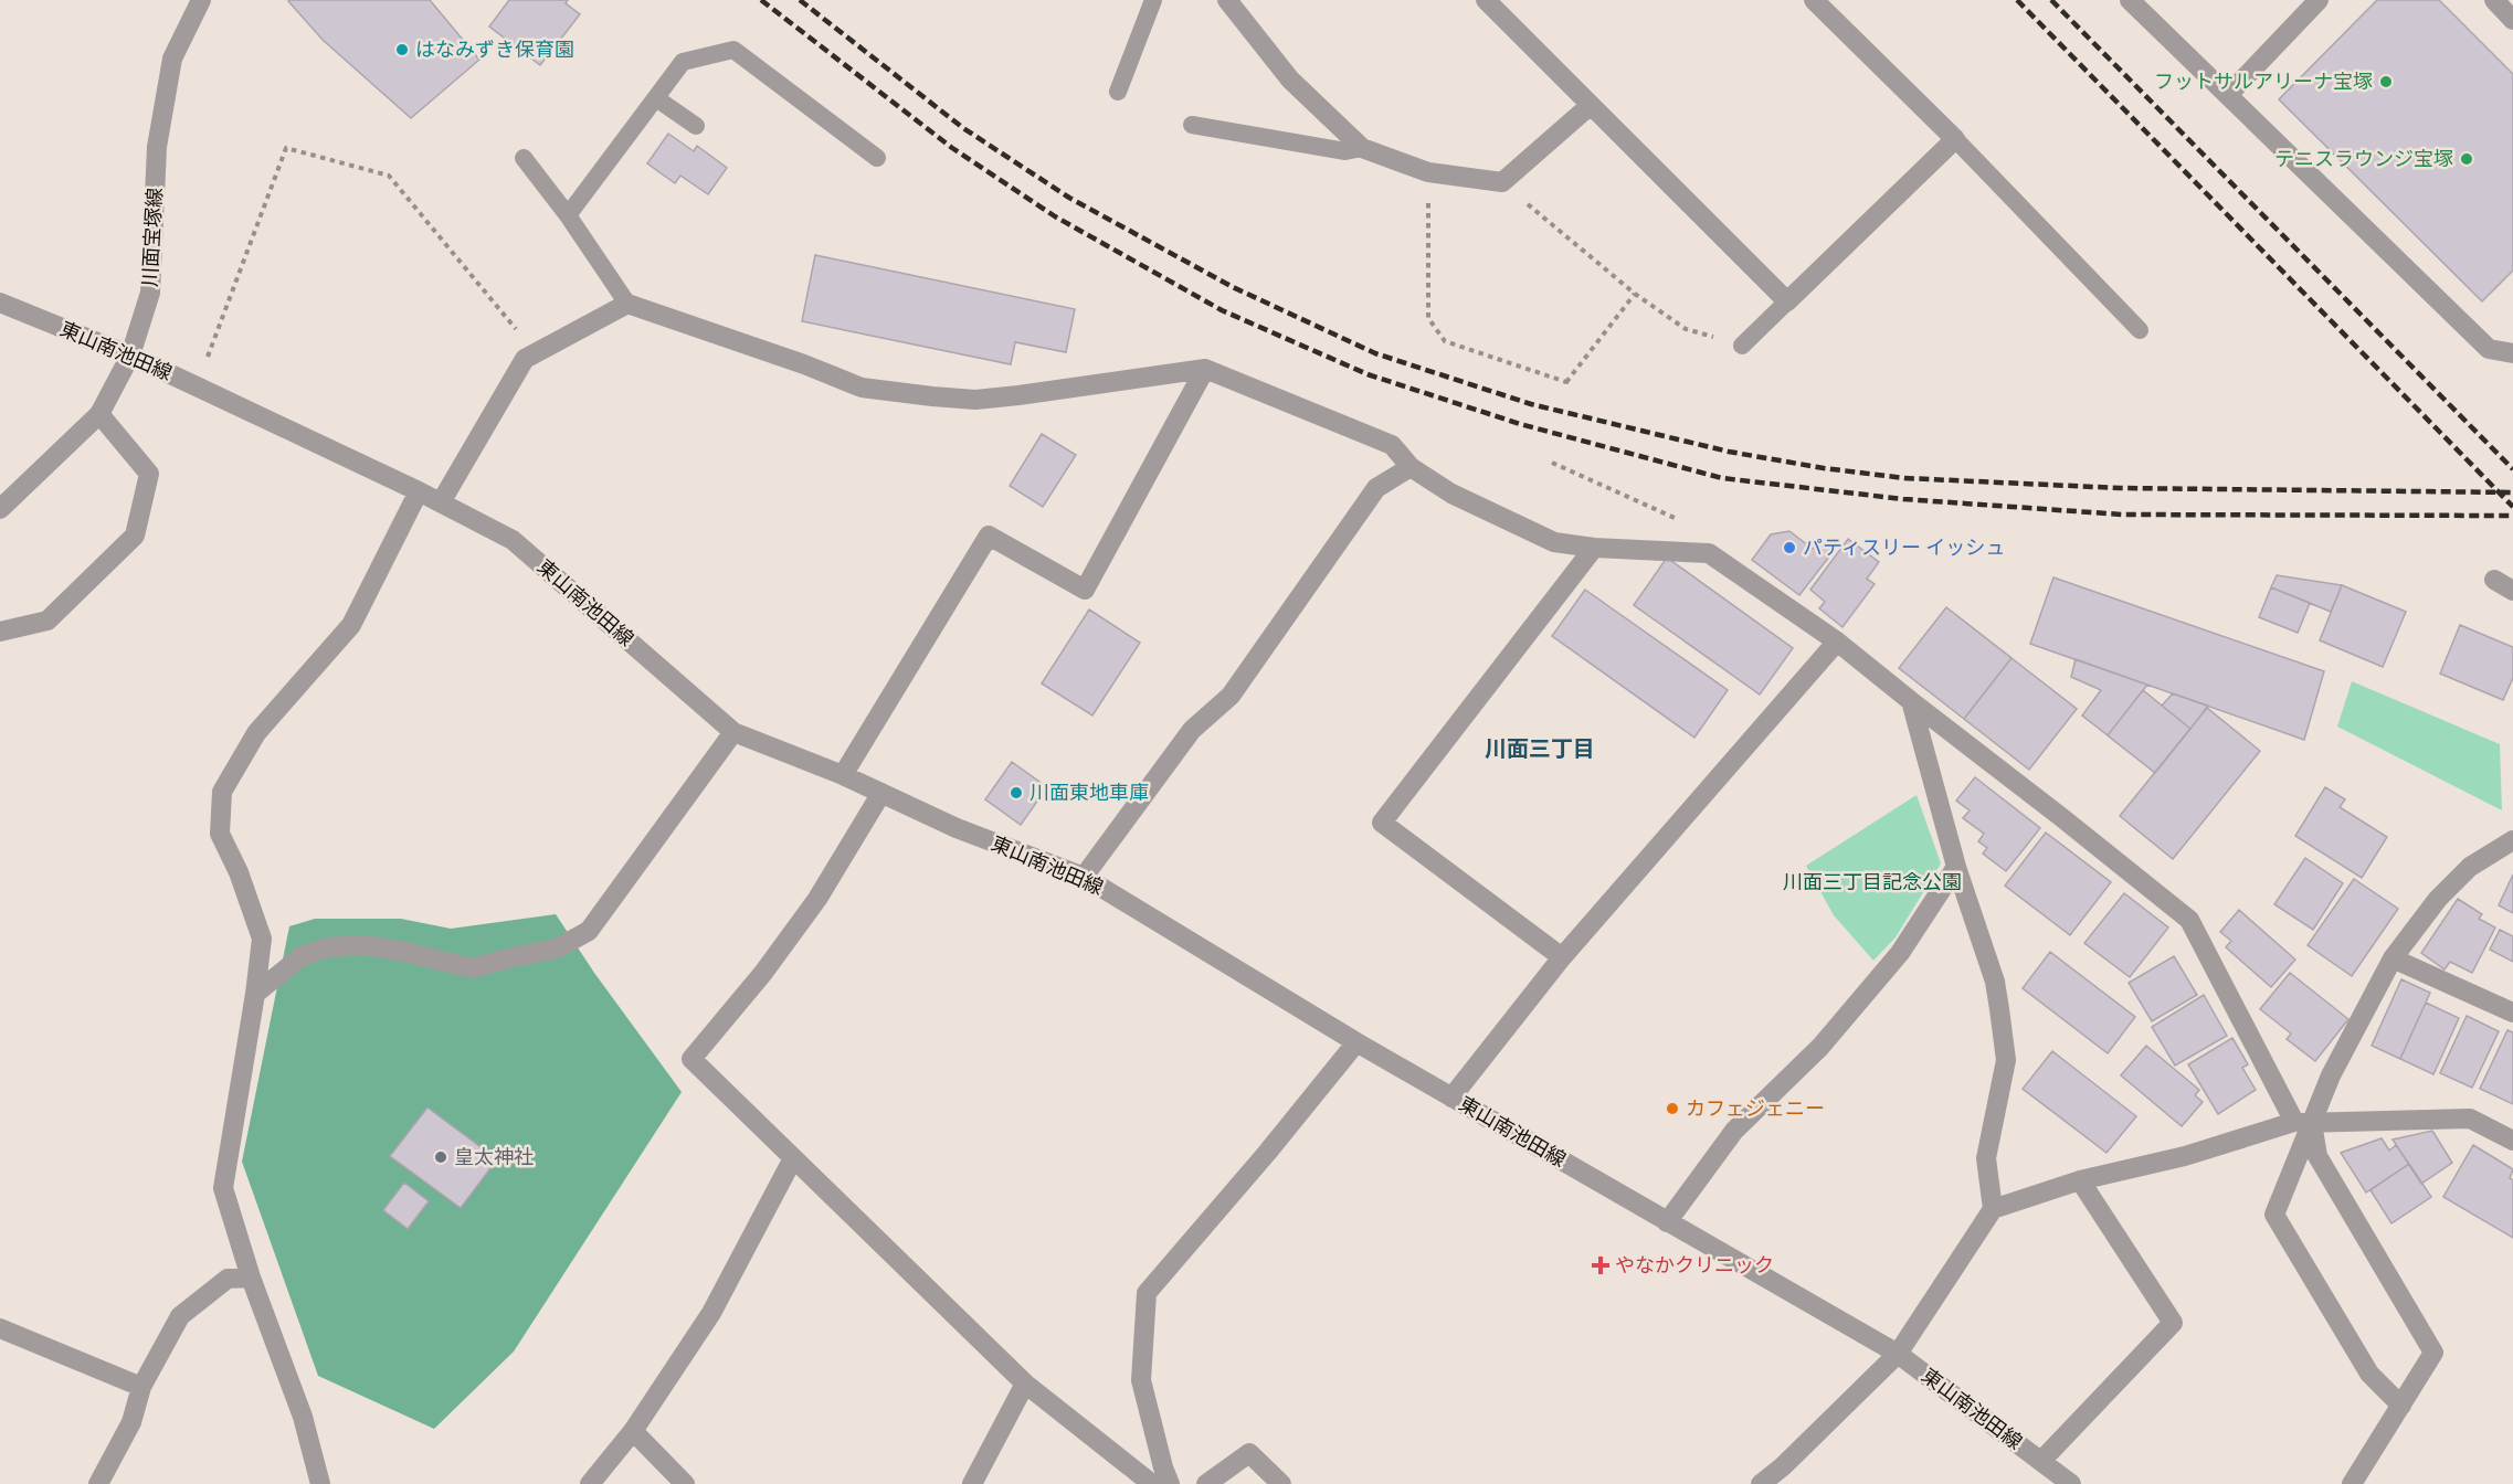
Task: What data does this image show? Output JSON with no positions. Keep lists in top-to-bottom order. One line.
{"streets":{"street":["川面宝塚線","東山南池田線"]},"crossings":[["川面宝塚線","東山南池田線"]],"districts":["川面三丁目"],"parks":["川面三丁目記念公園"],"places":{"other":["はなみずき保育園","フットサルアリーナ宝塚","テニスラウンジ宝塚","パティスリー イッシュ","川面東地車庫","カフェジェニー","皇太神社"],"health":["やなかクリニック"]}}
